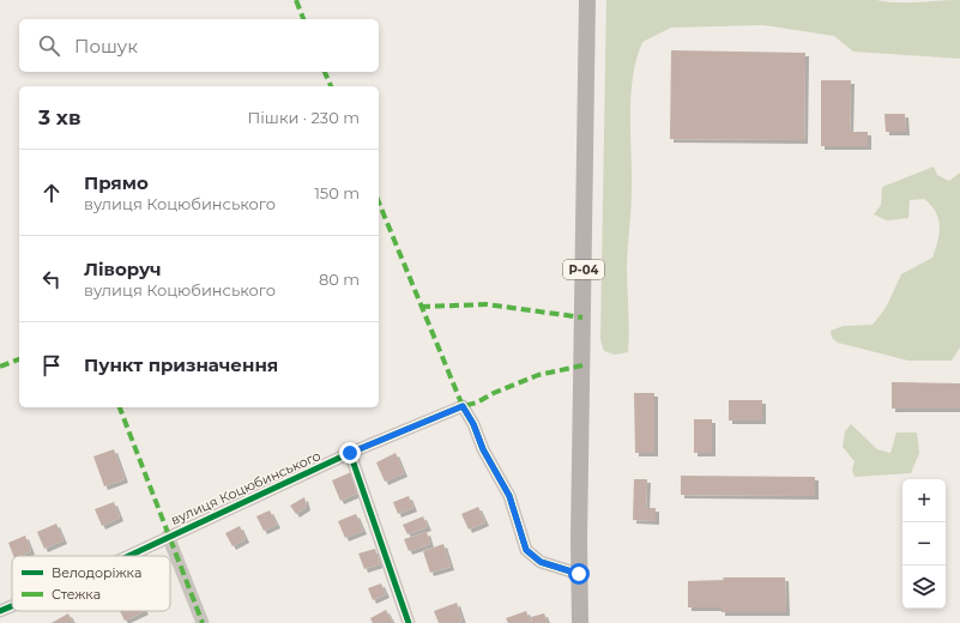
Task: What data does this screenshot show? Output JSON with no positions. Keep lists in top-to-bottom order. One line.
{"streets":{"main road":["Р-04"],"street":["вулиця Коцюбинського"]},"crossings":[["Р-04","вулиця Коцюбинського"]],"legend":["Велодоріжка","Стежка"],"page":{"search":"Пошук","heading":["3 хв","Пішки · 230 m"],"list":[["Прямо","вулиця Коцюбинського","150 m"],["Ліворуч","вулиця Коцюбинського","80 m"],"Пункт призначення"],"map_buttons":["+","−"]}}
